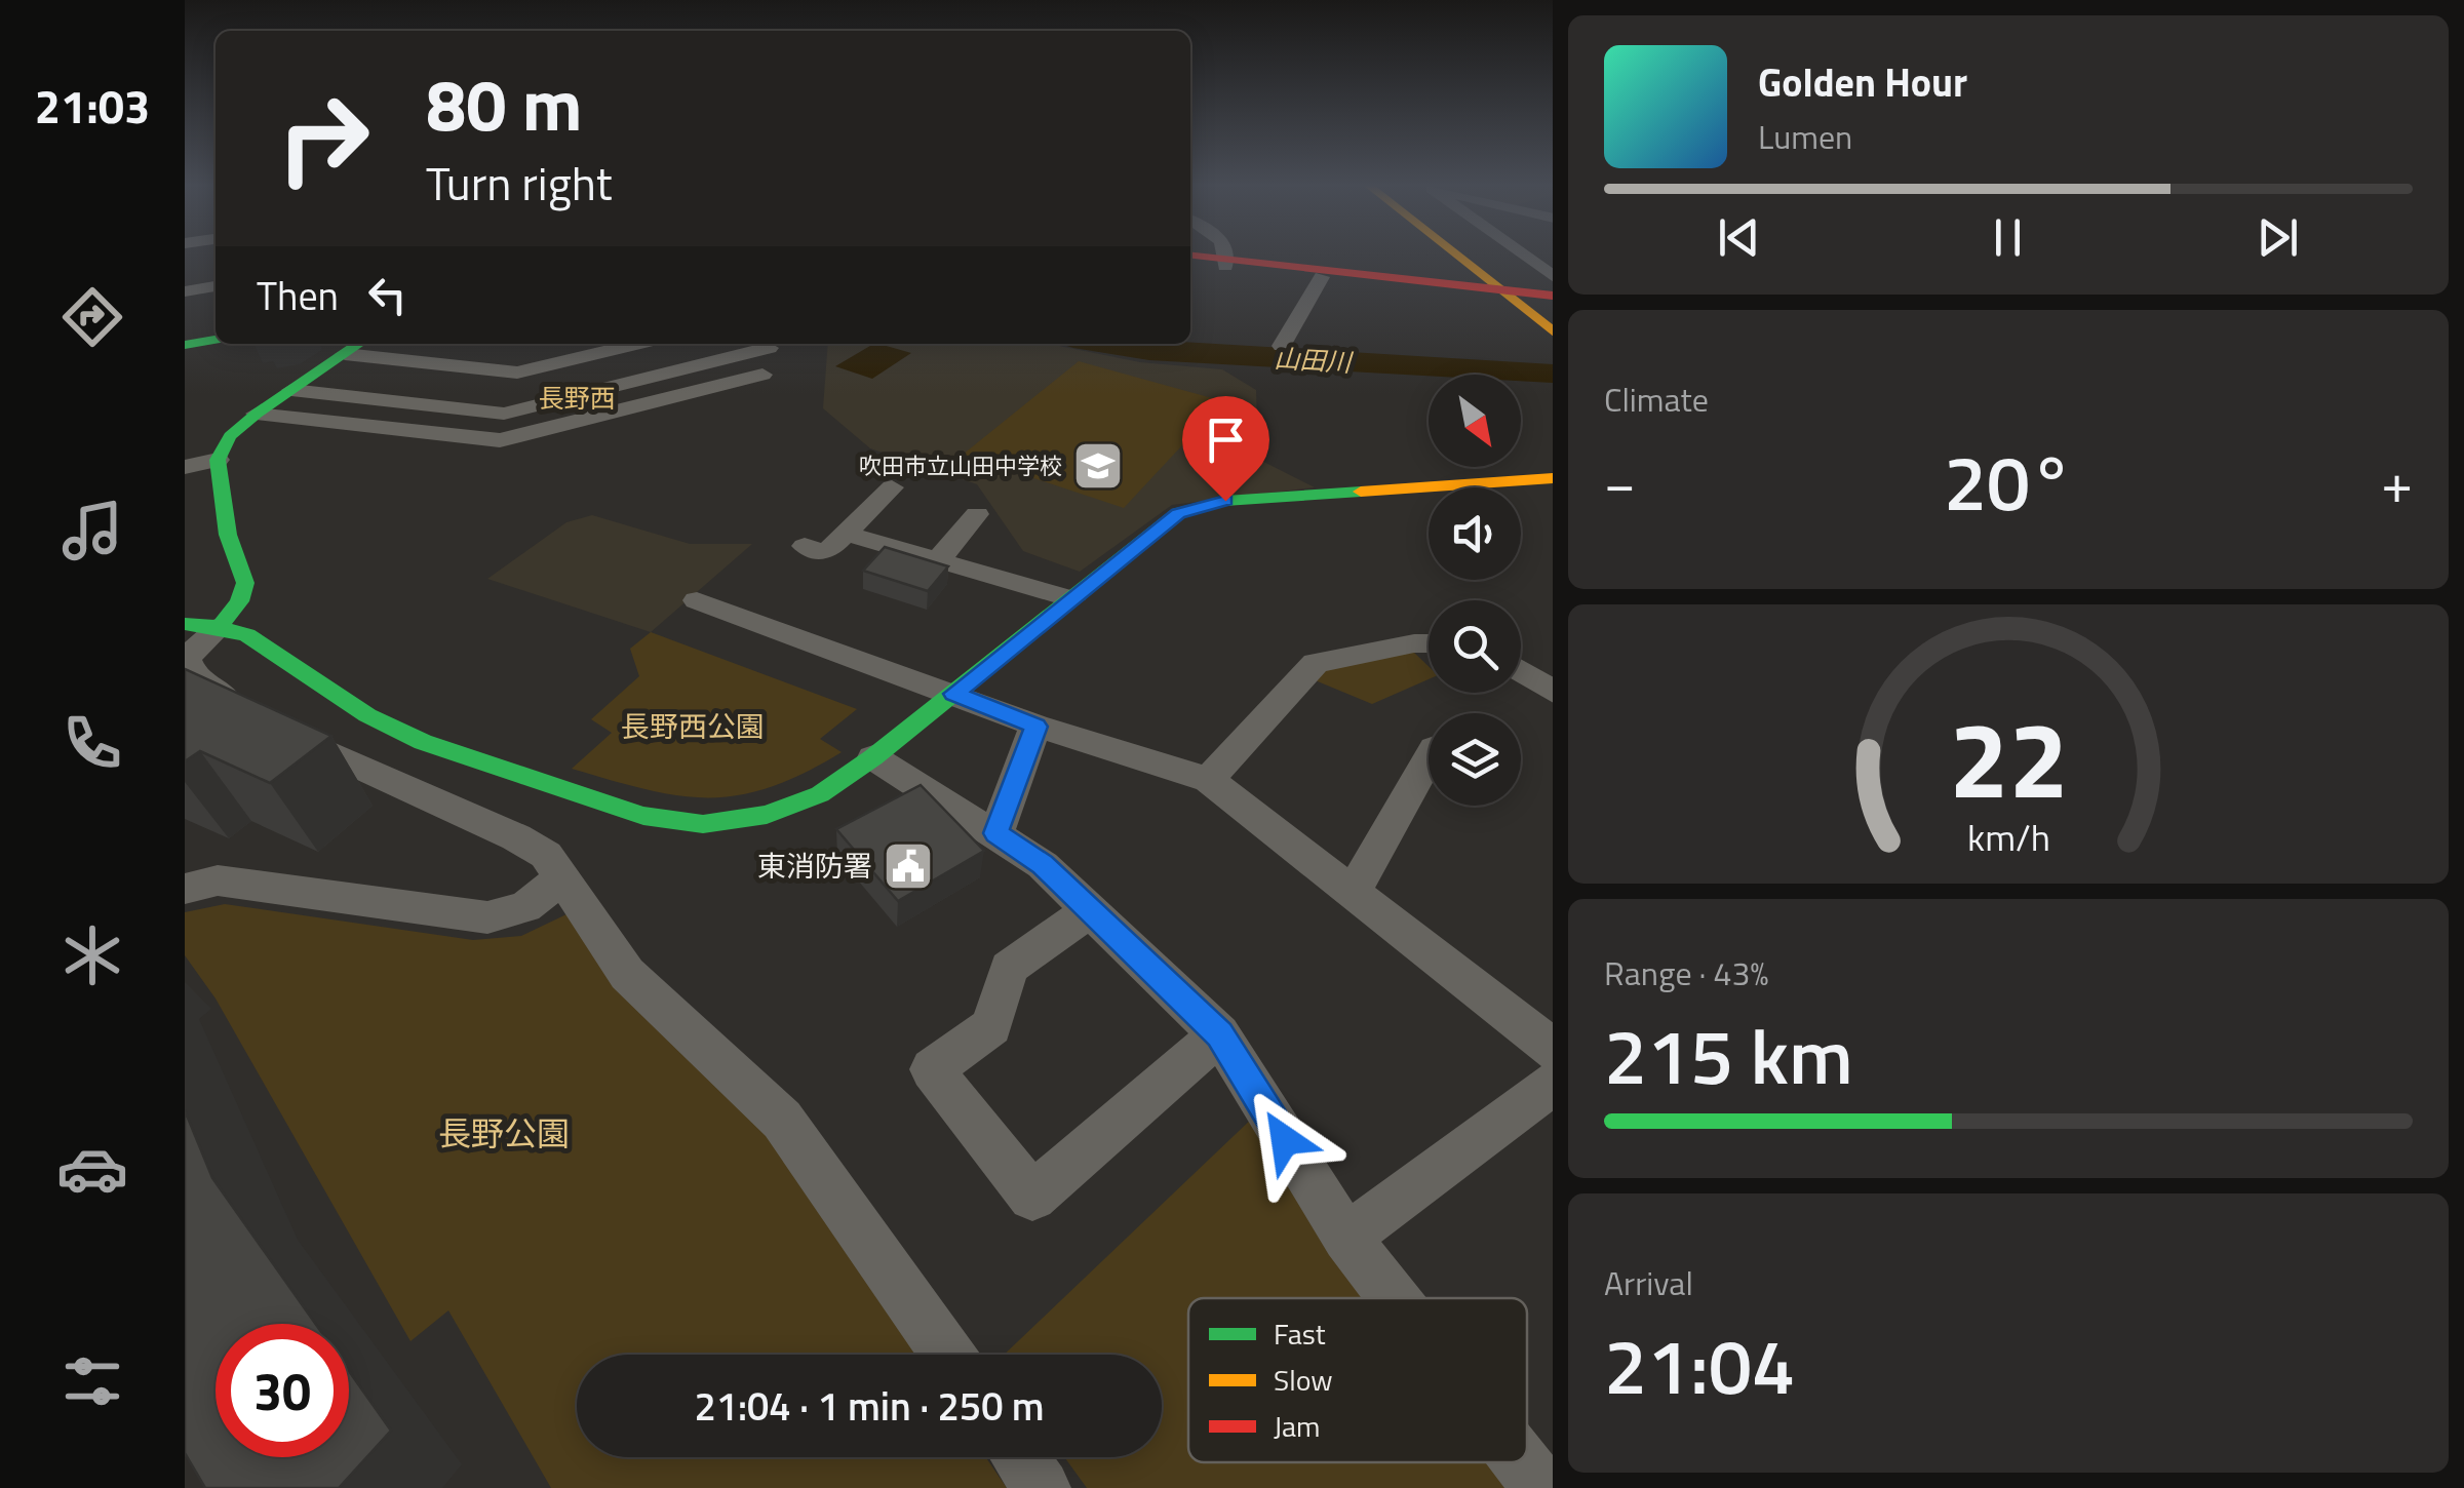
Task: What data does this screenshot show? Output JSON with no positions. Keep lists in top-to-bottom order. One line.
{"districts":["長野西"],"water":["山田川"],"parks":["長野西公園","長野公園"],"places":{"school or university":["吹田市立山田中学校"],"public building":["東消防署"]},"legend":["Fast","Slow","Jam"],"north":"bottom right","page":{"tabs":"21:03","turn":["80 m","Turn right"],"song":["Golden Hour","Lumen"],"then":"Then","tile":["Climate",["Range · 43%","215 km"],["Arrival","21:04"]],"heat":["−","20°","+"],"limit":"30","trip":"21:04 · 1 min · 250 m","gauge":["22","km/h"]}}
